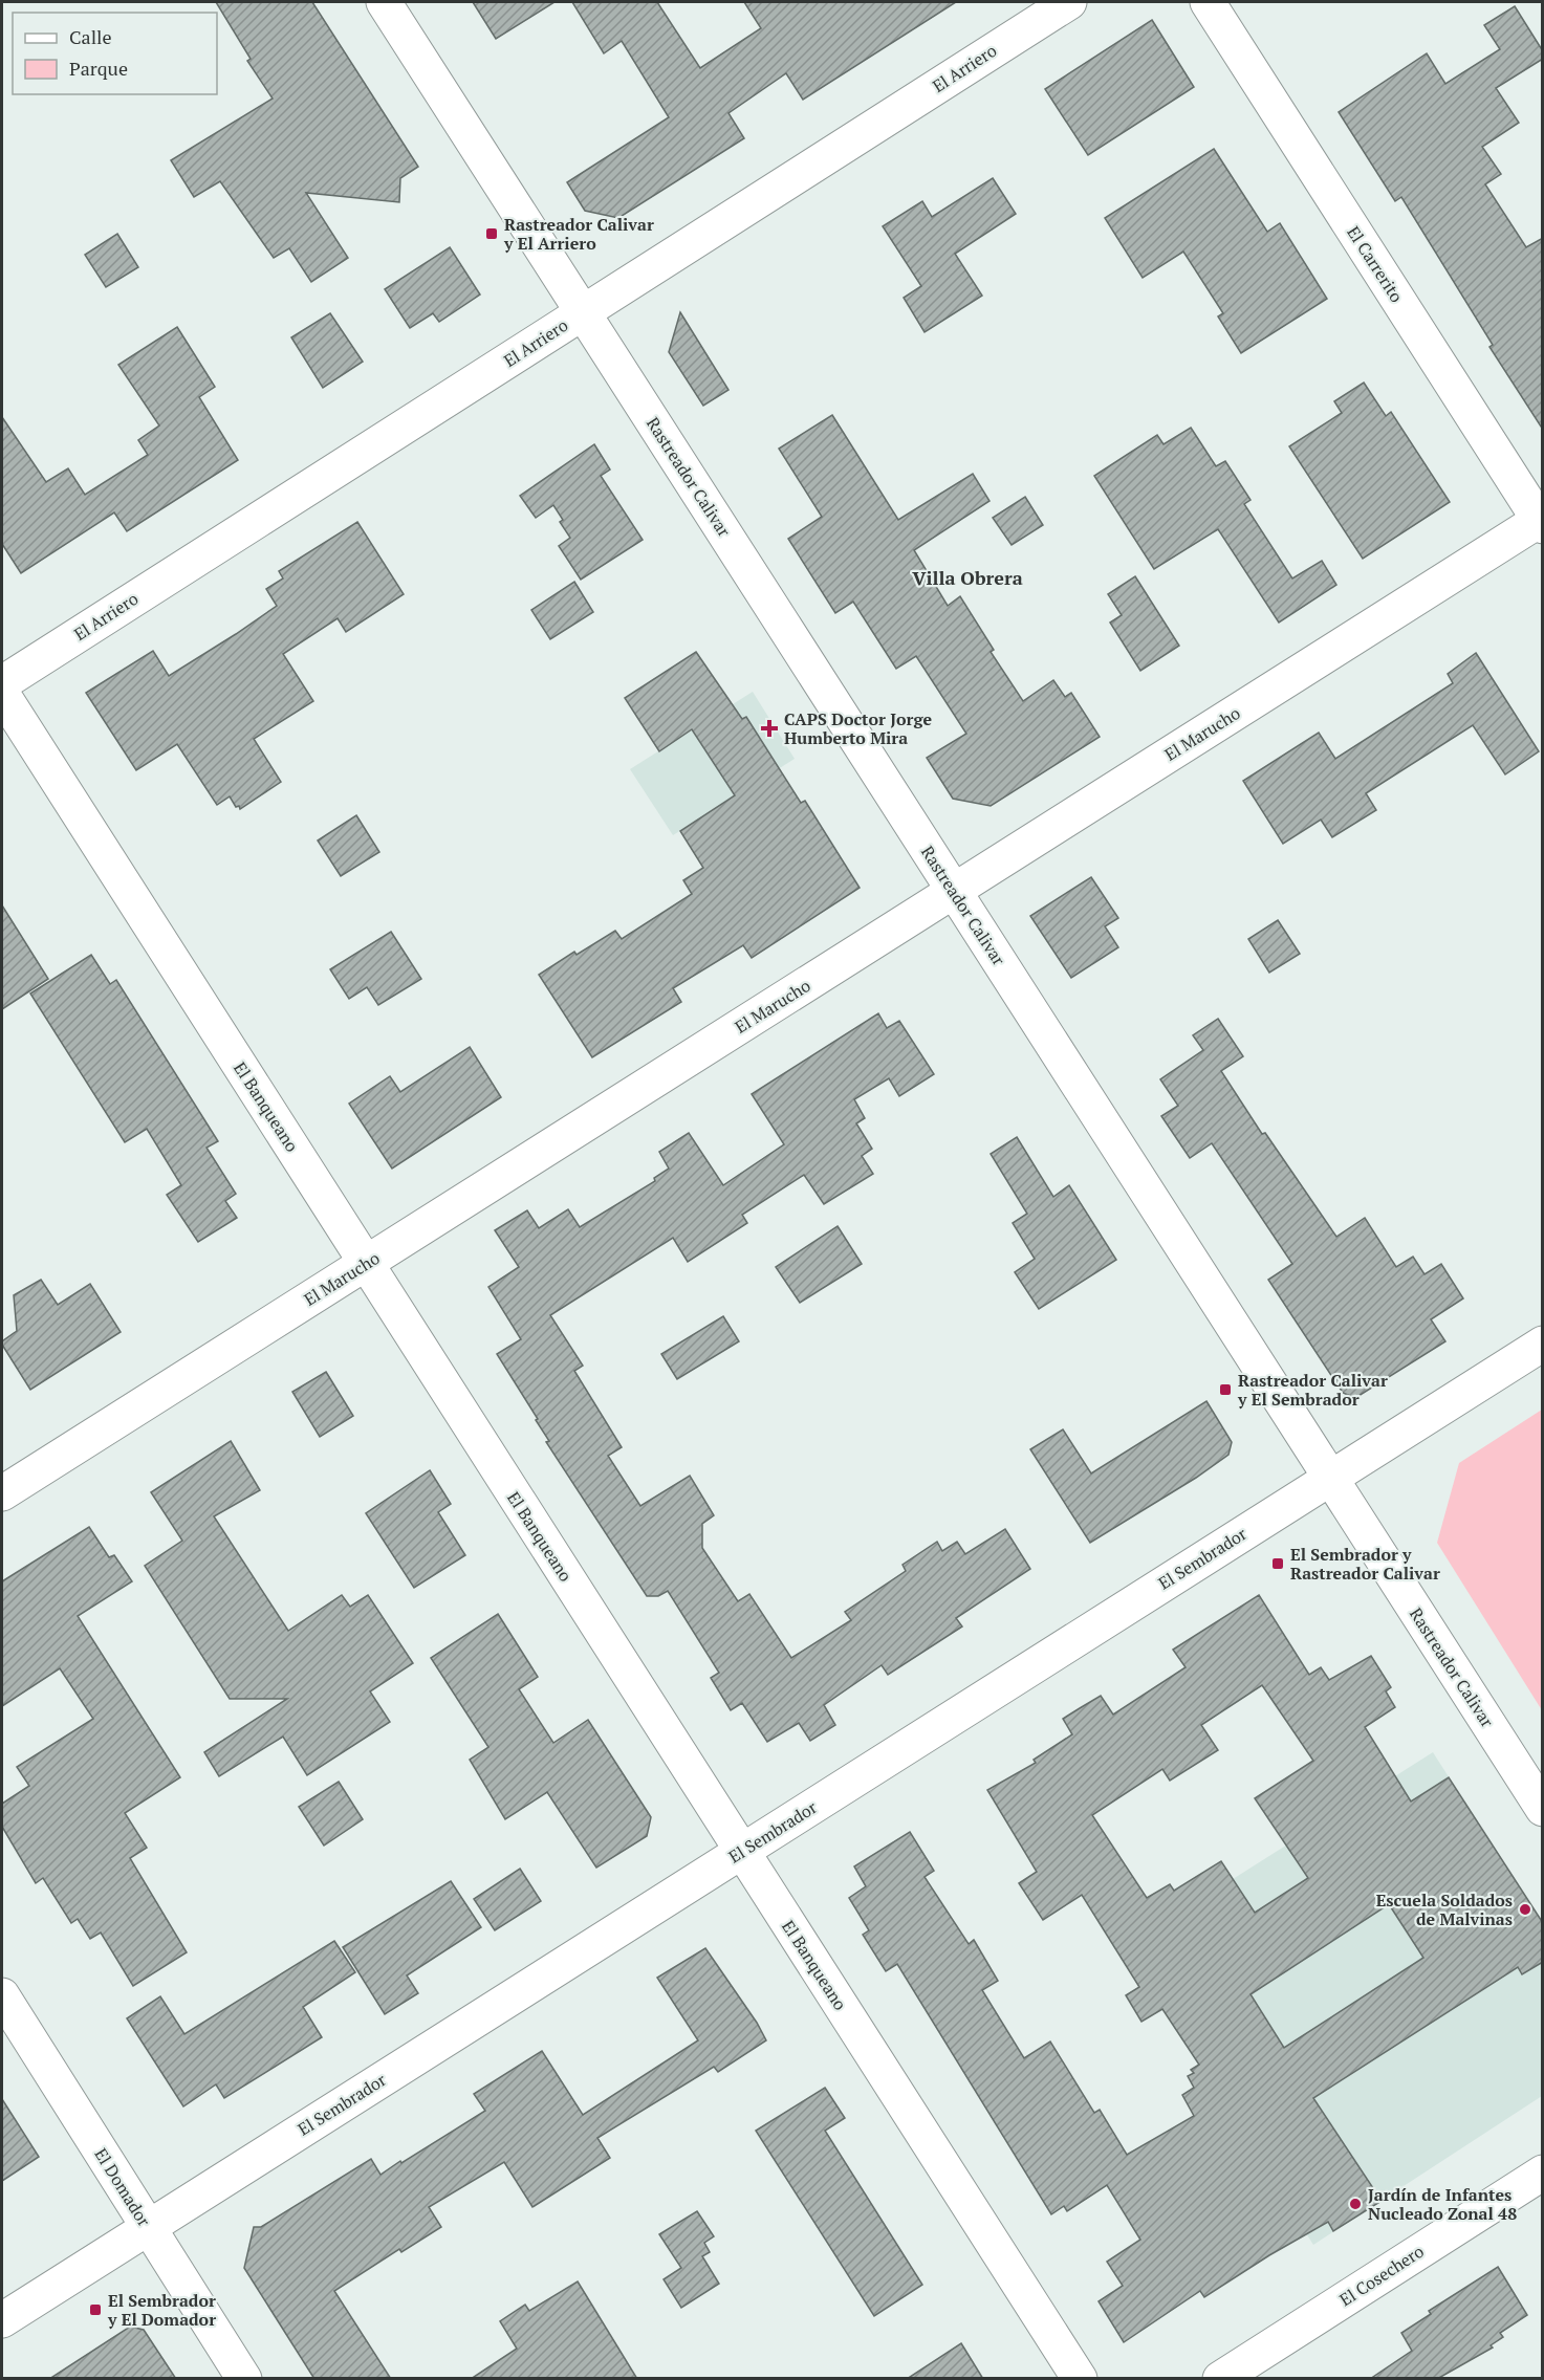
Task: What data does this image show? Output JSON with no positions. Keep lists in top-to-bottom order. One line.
{"streets":{"street":["El Arriero","El Carrerito","Rastreador Calivar","El Marucho","El Banqueano","El Sembrador","El Domador","El Cosechero"]},"crossings":[["El Arriero","Rastreador Calivar"],["El Carrerito","El Marucho"],["Rastreador Calivar","El Marucho"],["Rastreador Calivar","El Sembrador"],["El Marucho","El Banqueano"],["El Banqueano","El Sembrador"],["El Sembrador","El Domador"]],"districts":["Villa Obrera"],"places":{"transit":["Rastreador Calivar y El Arriero","Rastreador Calivar y El Sembrador","El Sembrador y Rastreador Calivar","El Sembrador y El Domador"],"health":["CAPS Doctor Jorge Humberto Mira"],"other":["Escuela Soldados de Malvinas","Jardín de Infantes Nucleado Zonal 48"]},"legend":["Calle","Parque"]}
